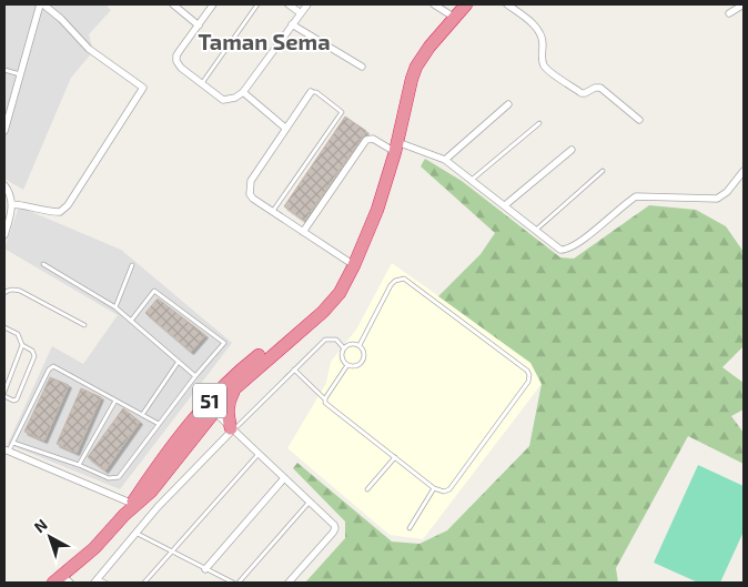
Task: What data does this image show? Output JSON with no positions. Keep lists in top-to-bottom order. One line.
{"streets":{"highway":["51"]},"districts":["Taman Sema"],"north":"top left"}
